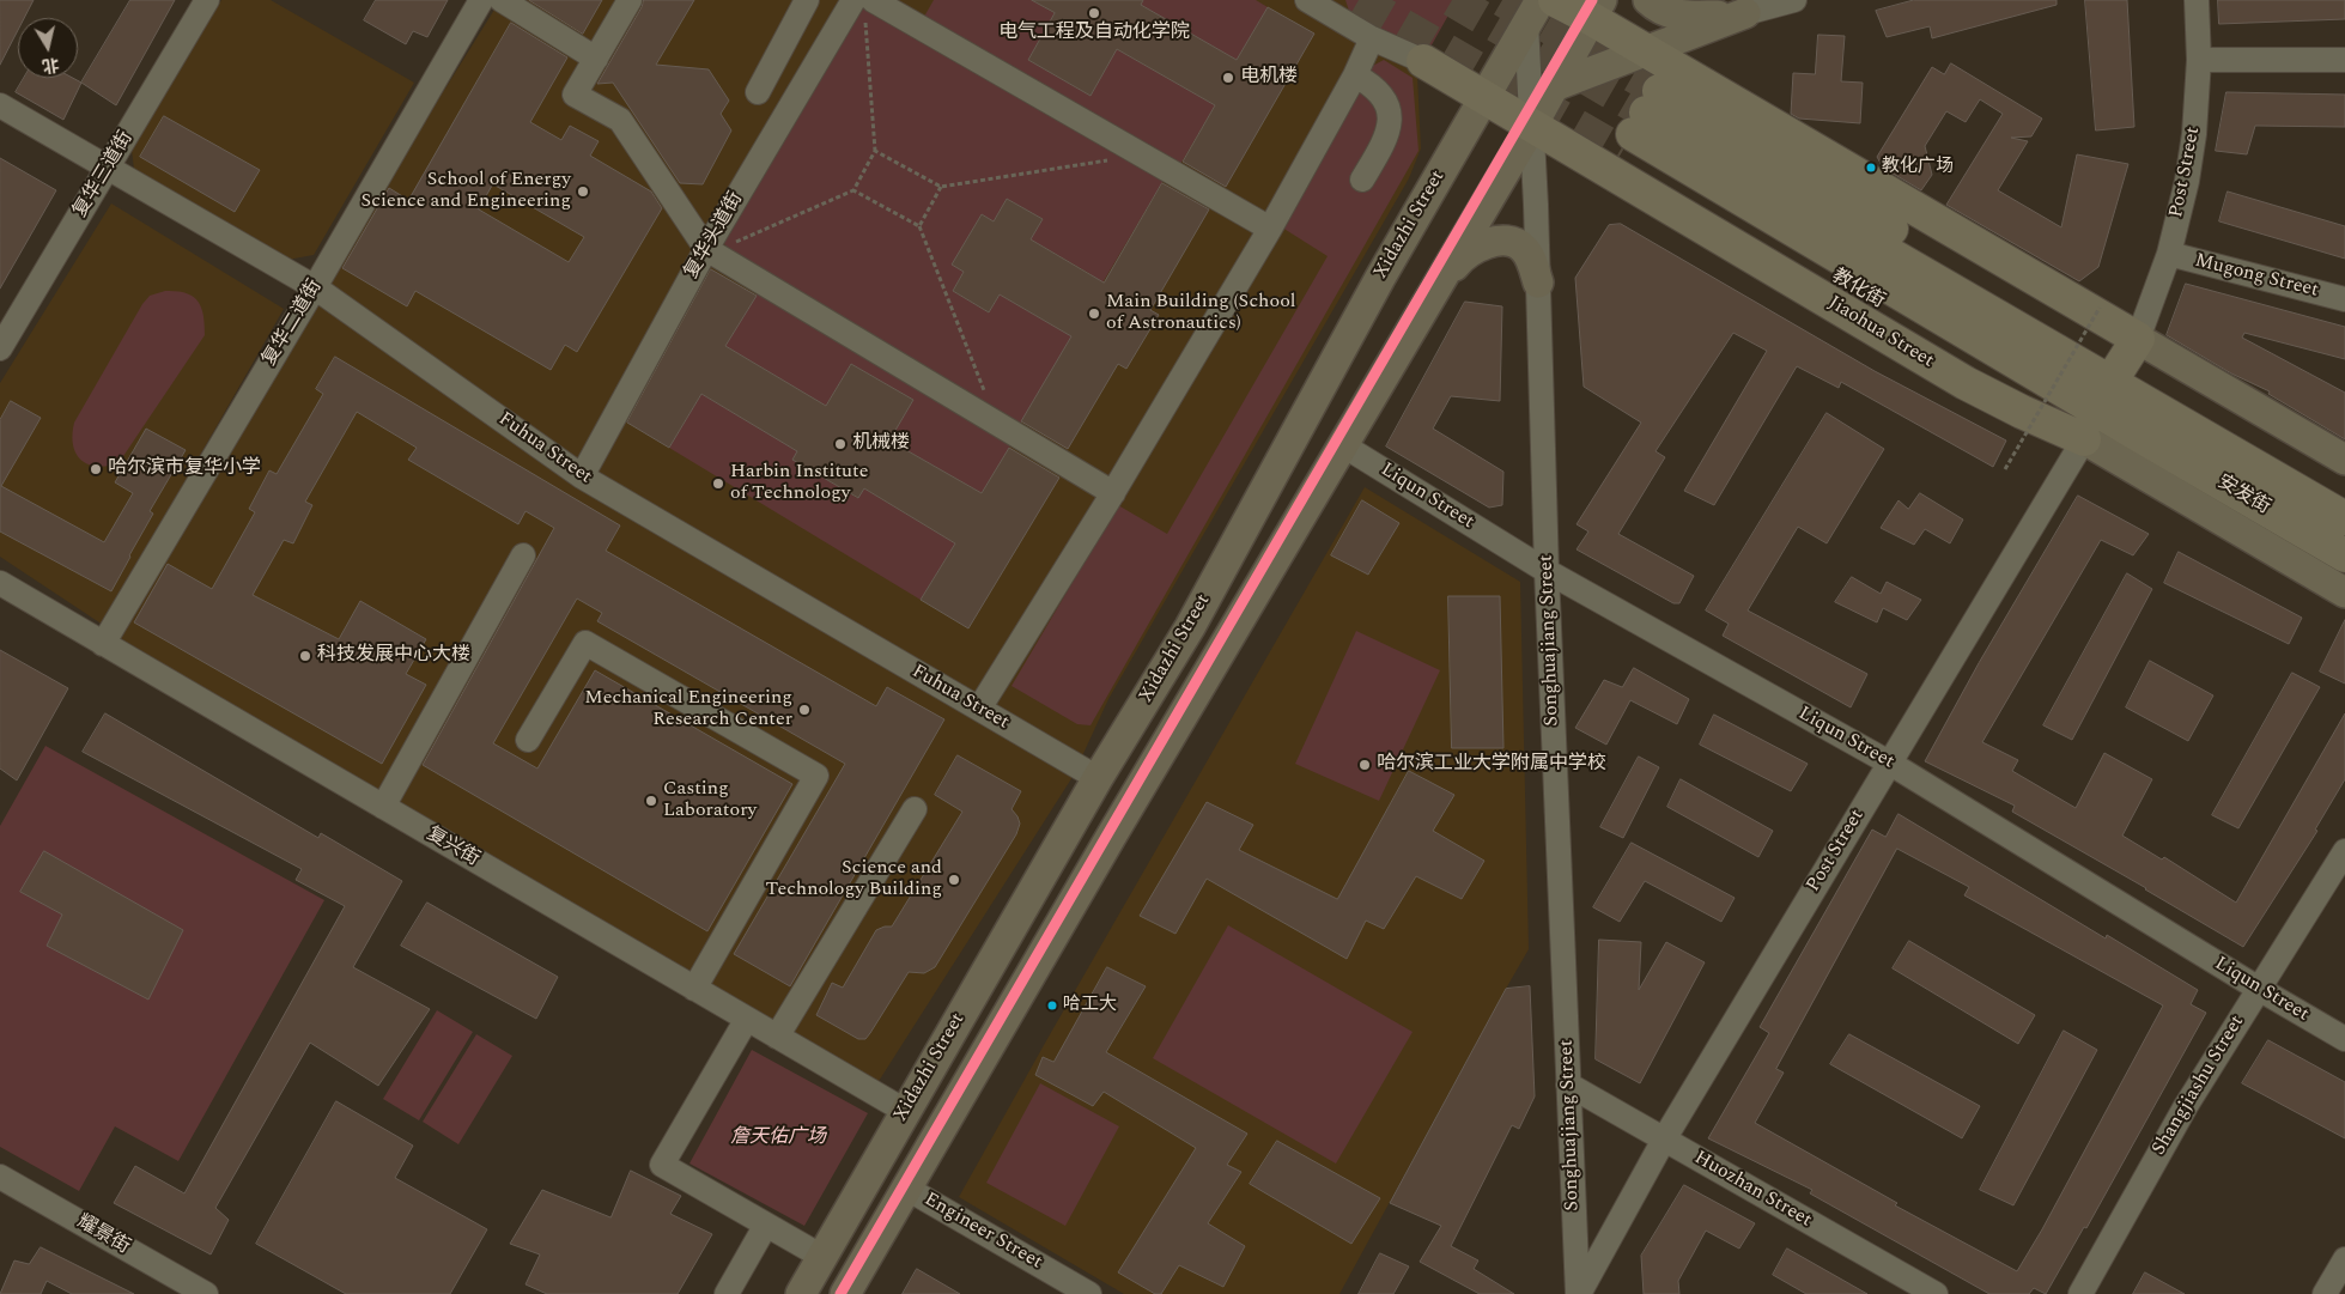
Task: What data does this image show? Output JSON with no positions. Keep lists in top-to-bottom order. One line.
{"streets":{"highway":["Jiaohua Street","安发街"],"main road":["Xidazhi Street"],"street":["Post Street","复华三道街","复华头道街","Mugong Street","复华二道街","Fuhua Street","Liqun Street","Songhuajiang Street","复兴街","Shangjiashu Street","Huozhan Street","Engineer Street","耀景街"]},"crossings":[["Post Street","Mugong Street"],["Post Street","Jiaohua Street"],["Post Street","安发街"],["Post Street","Liqun Street"],["Post Street","Songhuajiang Street"],["Post Street","Huozhan Street"],["复华三道街","Fuhua Street"],["Xidazhi Street","Jiaohua Street"],["Xidazhi Street","Fuhua Street"],["Xidazhi Street","Liqun Street"],["Xidazhi Street","Songhuajiang Street"],["Xidazhi Street","复兴街"],["Xidazhi Street","Engineer Street"],["复华头道街","Fuhua Street"],["复华二道街","Fuhua Street"],["复华二道街","复兴街"],["Jiaohua Street","安发街"],["Jiaohua Street","Songhuajiang Street"],["Liqun Street","Songhuajiang Street"],["Liqun Street","Shangjiashu Street"],["Songhuajiang Street","Huozhan Street"]],"parks":["詹天佑广场"],"places":["电气工程及自动化学院","电机楼","教化广场","School of Energy Science and Engineering","Main Building (School of Astronautics)","机械楼","哈尔滨市复华小学","Harbin Institute of Technology","科技发展中心大楼","Mechanical Engineering Research Center","哈尔滨工业大学附属中学校","Casting Laboratory","Science and Technology Building","哈工大"],"north":"bottom"}
